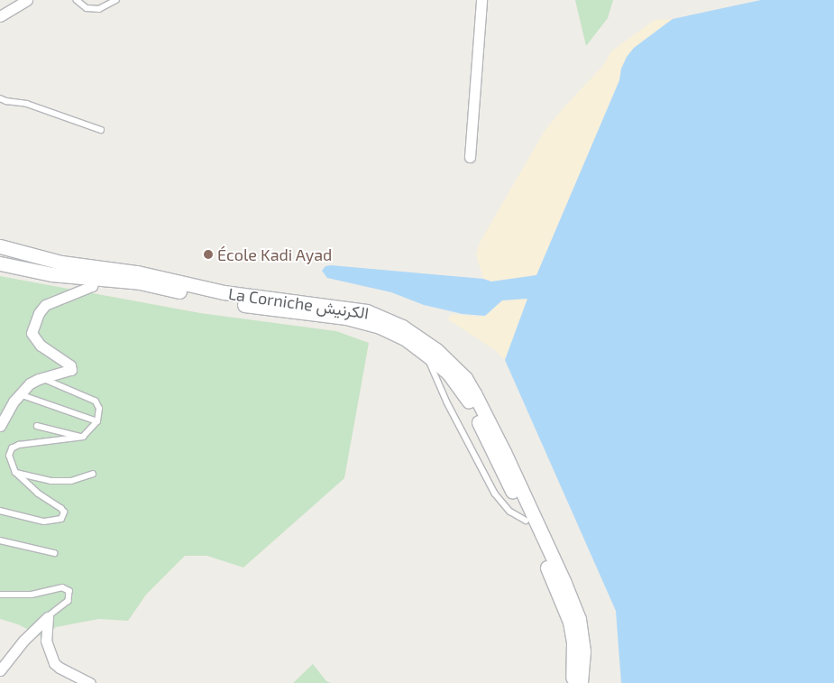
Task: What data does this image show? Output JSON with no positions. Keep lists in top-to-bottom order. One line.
{"streets":{"main road":["La Corniche الكرنيش"]},"places":["École Kadi Ayad"]}
